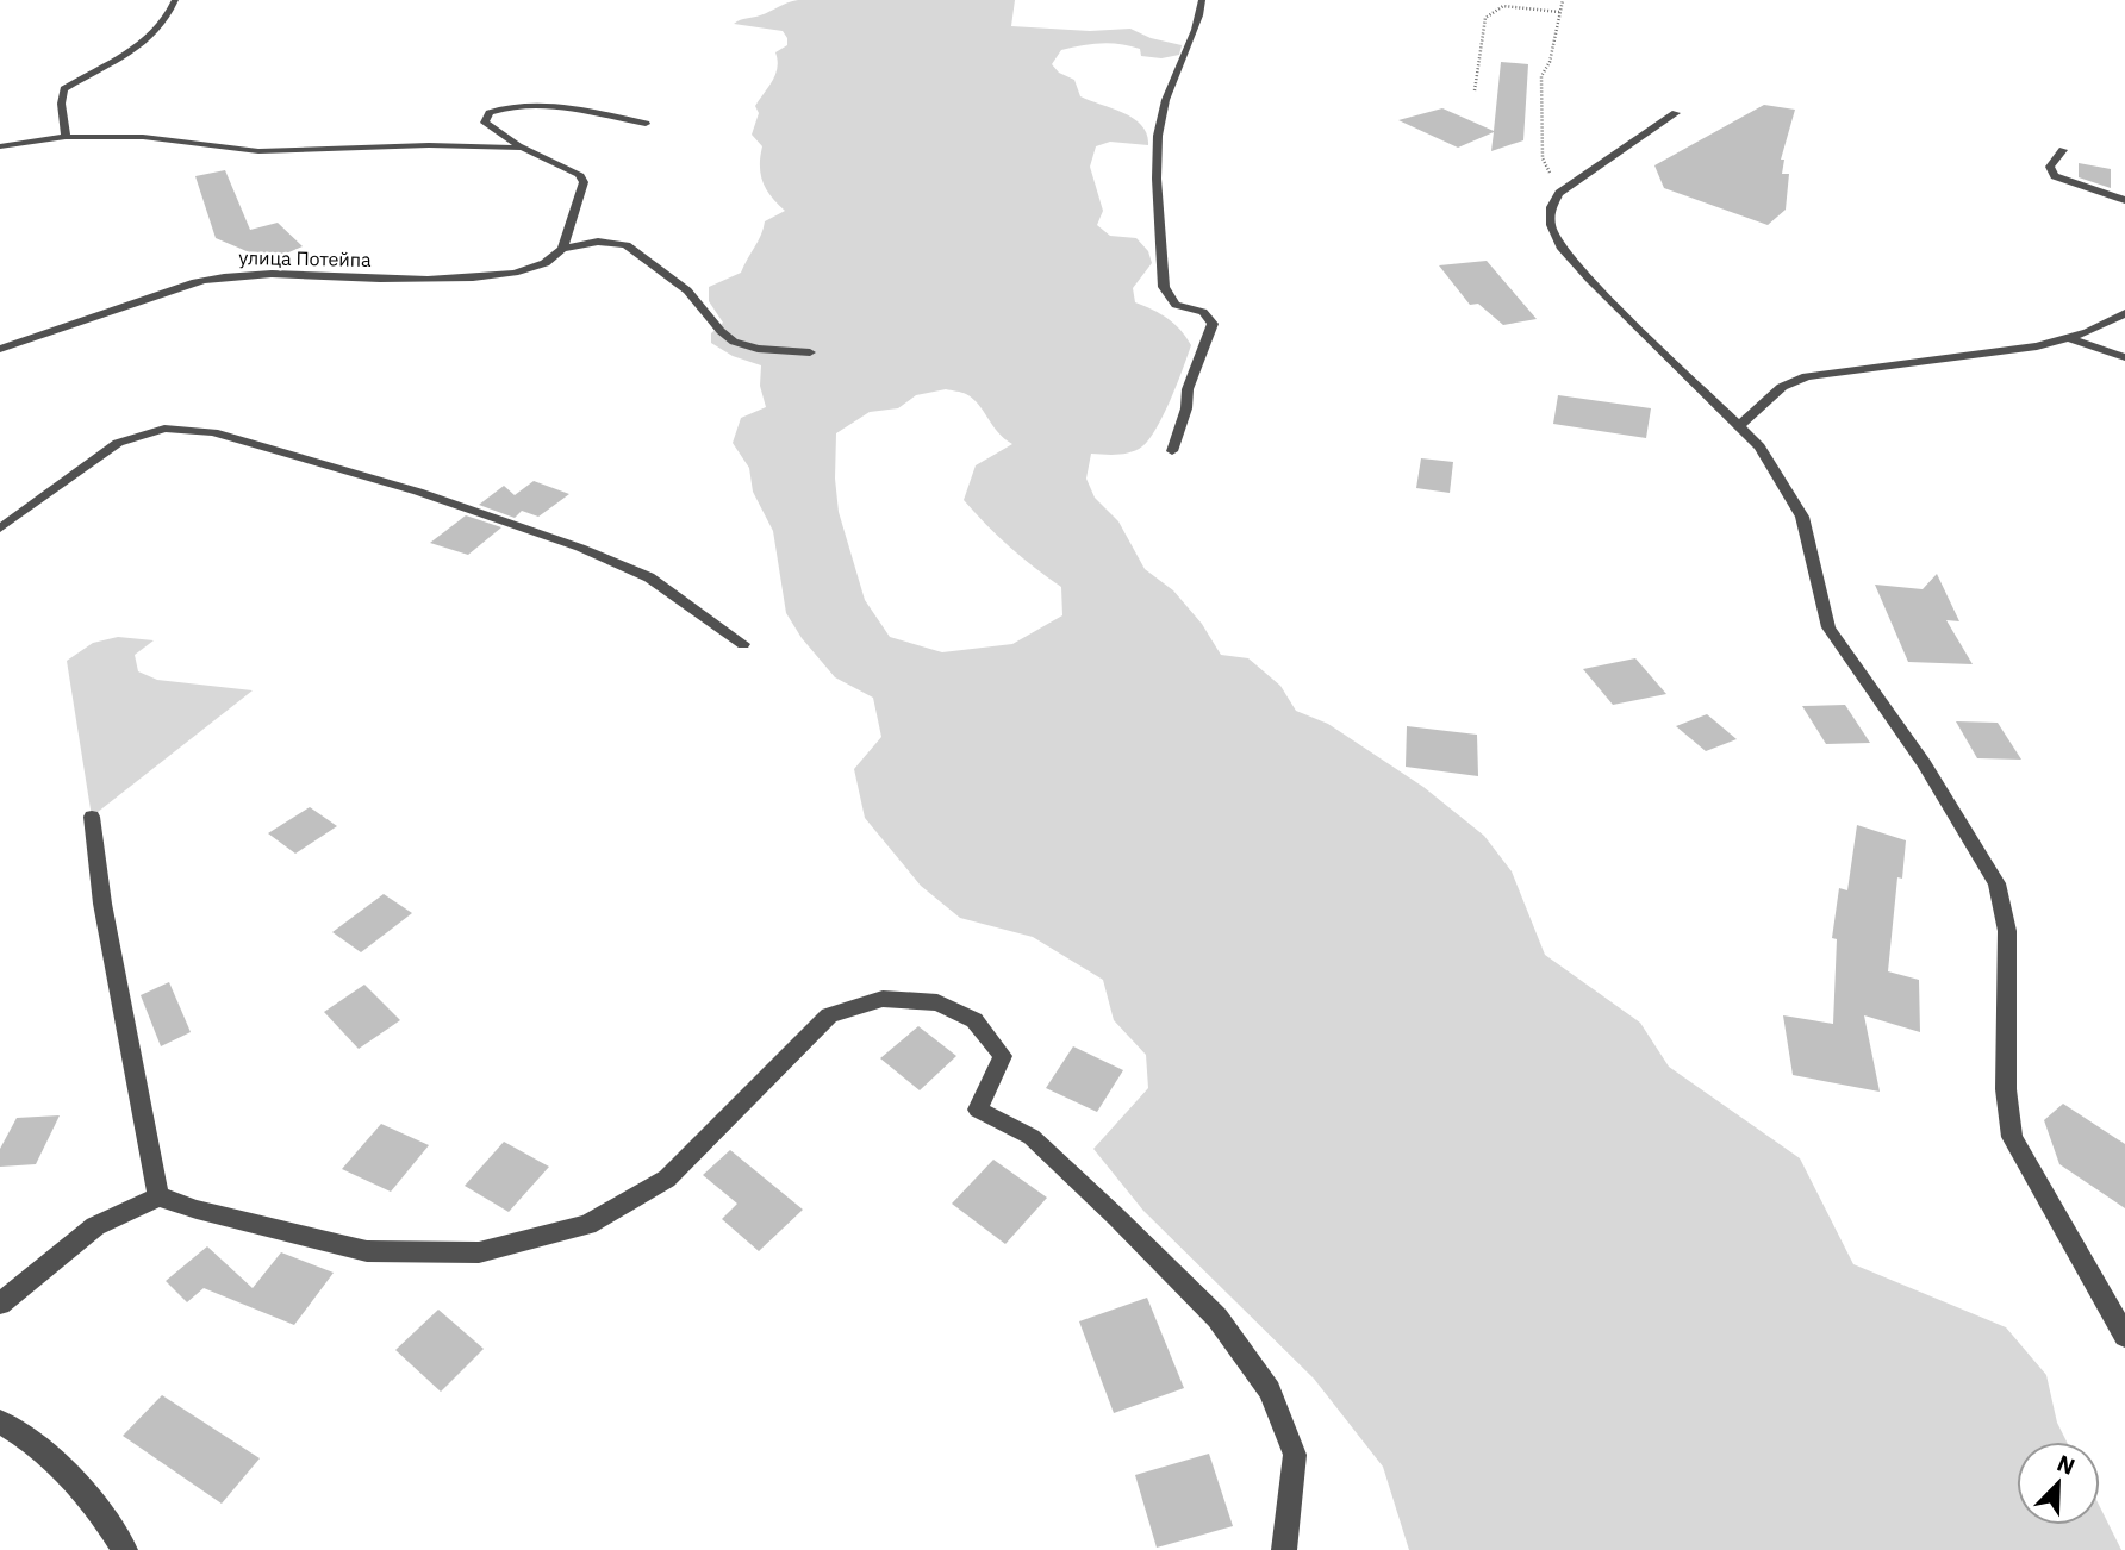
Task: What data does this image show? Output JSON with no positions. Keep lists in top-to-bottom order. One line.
{"streets":{"street":["улица Потейпа"]},"north":"top right"}
